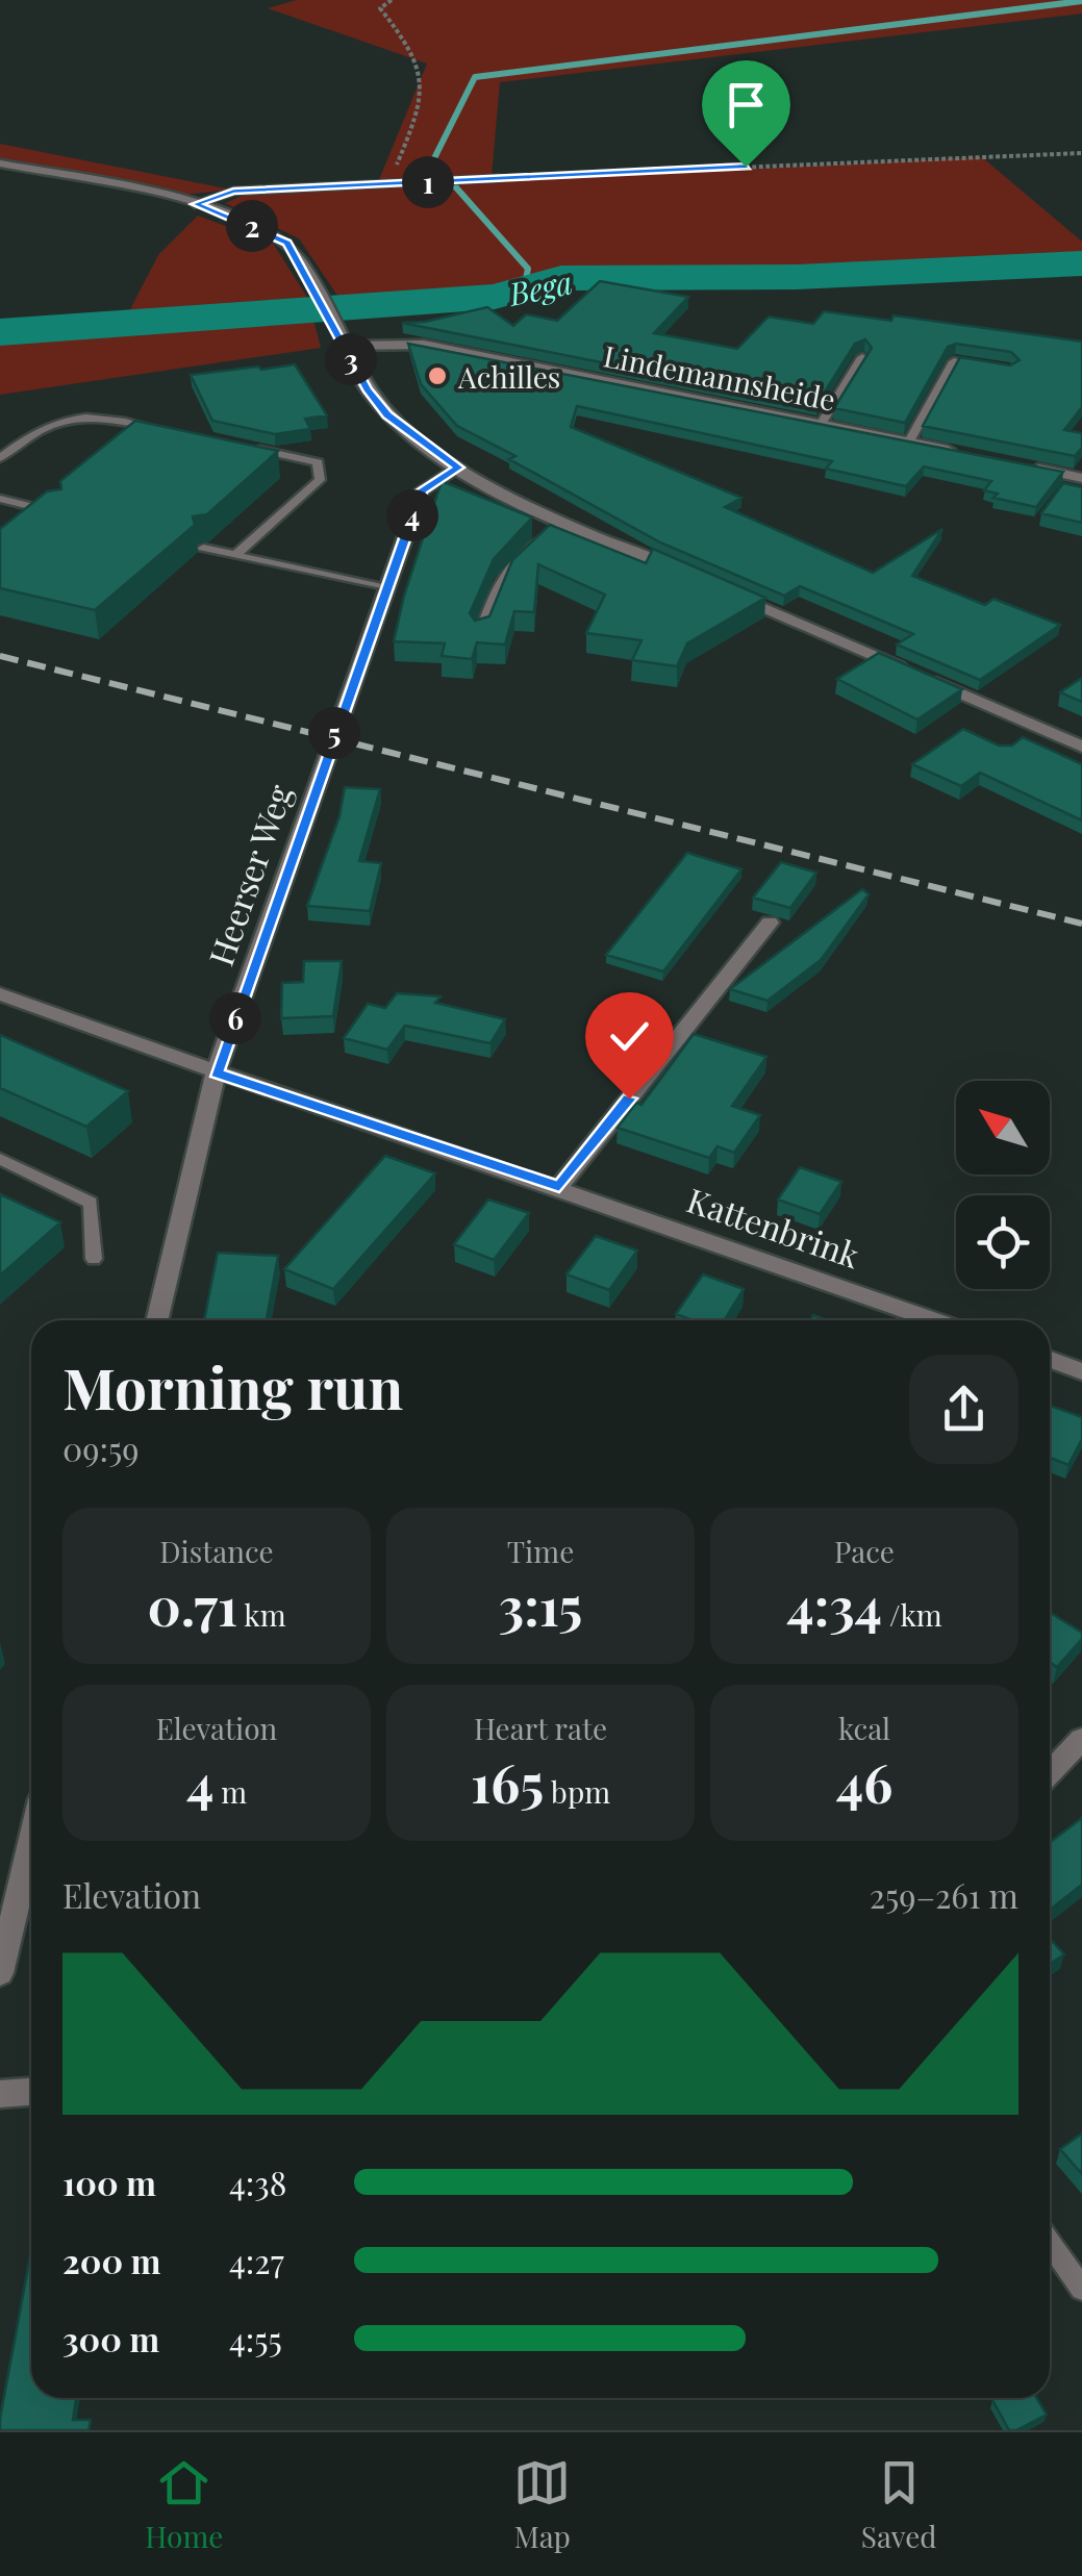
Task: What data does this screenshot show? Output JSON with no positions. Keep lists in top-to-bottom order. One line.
{"streets":{"street":["Lindemannsheide","Heerser Weg","Kattenbrink"]},"crossings":[["Heerser Weg","Kattenbrink"]],"water":["Bega"],"places":["Achilles"],"north":"top left","page":{"pins":["1","2","3","4","5","6"],"heading":["Morning run","09:59"],"stats":[["Distance","0.71 km"],["Time","3:15"],["Pace","4:34 /km"],["Elevation","4 m"],["Heart rate","165 bpm"],["kcal","46"]],"chart":["Elevation","259–261 m"],"list":[{"name":"100 m","note":"4:38"},{"name":"200 m","note":"4:27"},{"name":"300 m","note":"4:55"}],"tabs":["Home","Map","Saved"]}}
